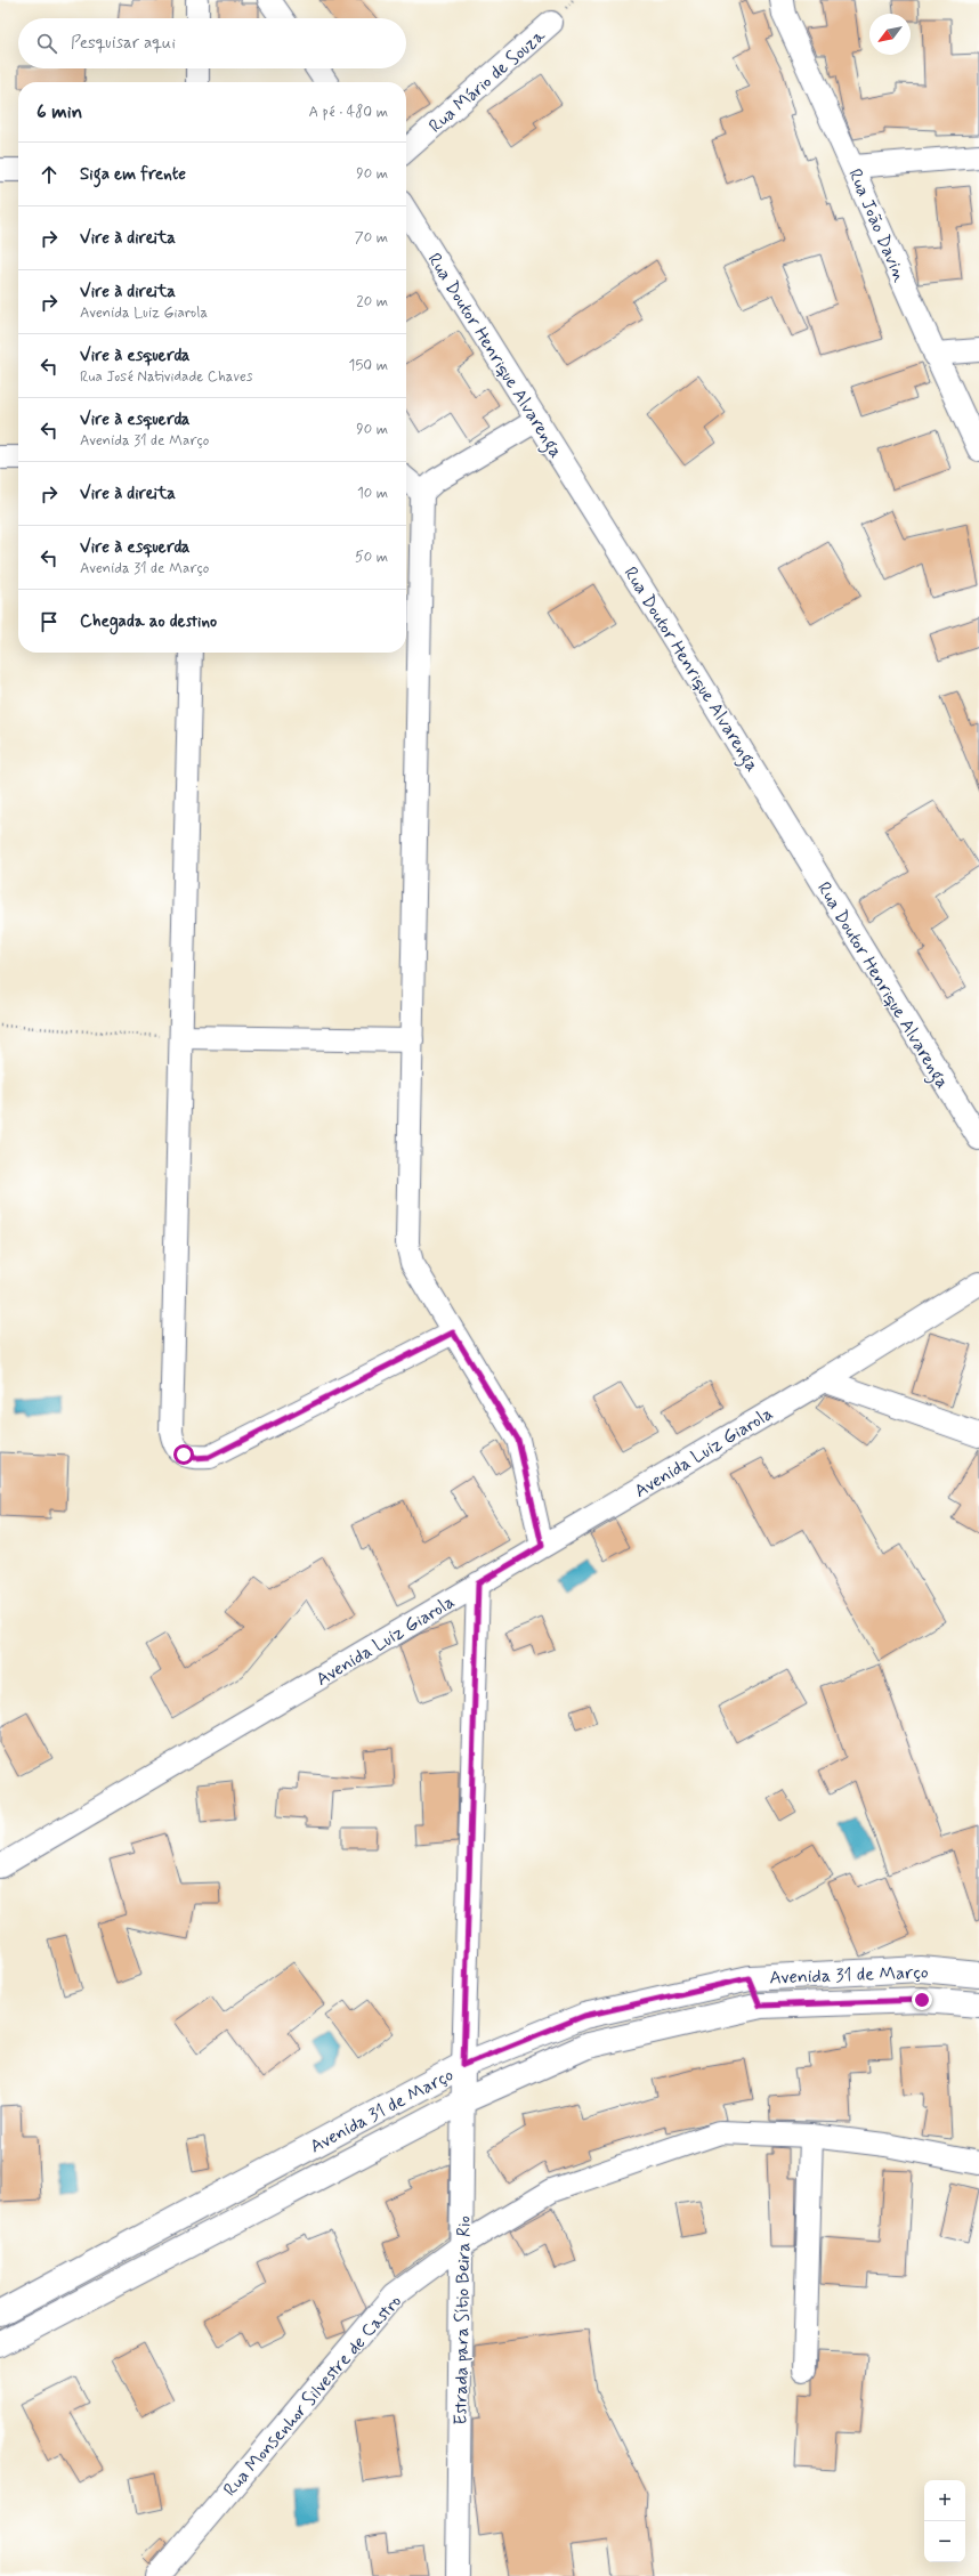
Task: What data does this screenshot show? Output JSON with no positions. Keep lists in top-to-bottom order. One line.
{"streets":{"main road":["Avenida 31 de Março"],"street":["Rua Mário de Souza","Rua João Davin","Rua Doutor Henrique Alvarenga","Avenida Luiz Giarola","Estrada para Sítio Beira Rio","Rua Monsenhor Silvestre de Castro"]},"crossings":[["Avenida Luiz Giarola","Estrada para Sítio Beira Rio"],["Avenida 31 de Março","Estrada para Sítio Beira Rio"],["Estrada para Sítio Beira Rio","Rua Monsenhor Silvestre de Castro"]],"north":"bottom left","page":{"search":"Pesquisar aqui","heading":["6 min","A pé · 480 m"],"list":[["Siga em frente","90 m"],["Vire à direita","70 m"],["Vire à direita","Avenida Luiz Giarola","20 m"],["Vire à esquerda","Rua José Natividade Chaves","150 m"],["Vire à esquerda","Avenida 31 de Março","90 m"],["Vire à direita","10 m"],["Vire à esquerda","Avenida 31 de Março","50 m"],"Chegada ao destino"],"map_buttons":["+","−"]}}
